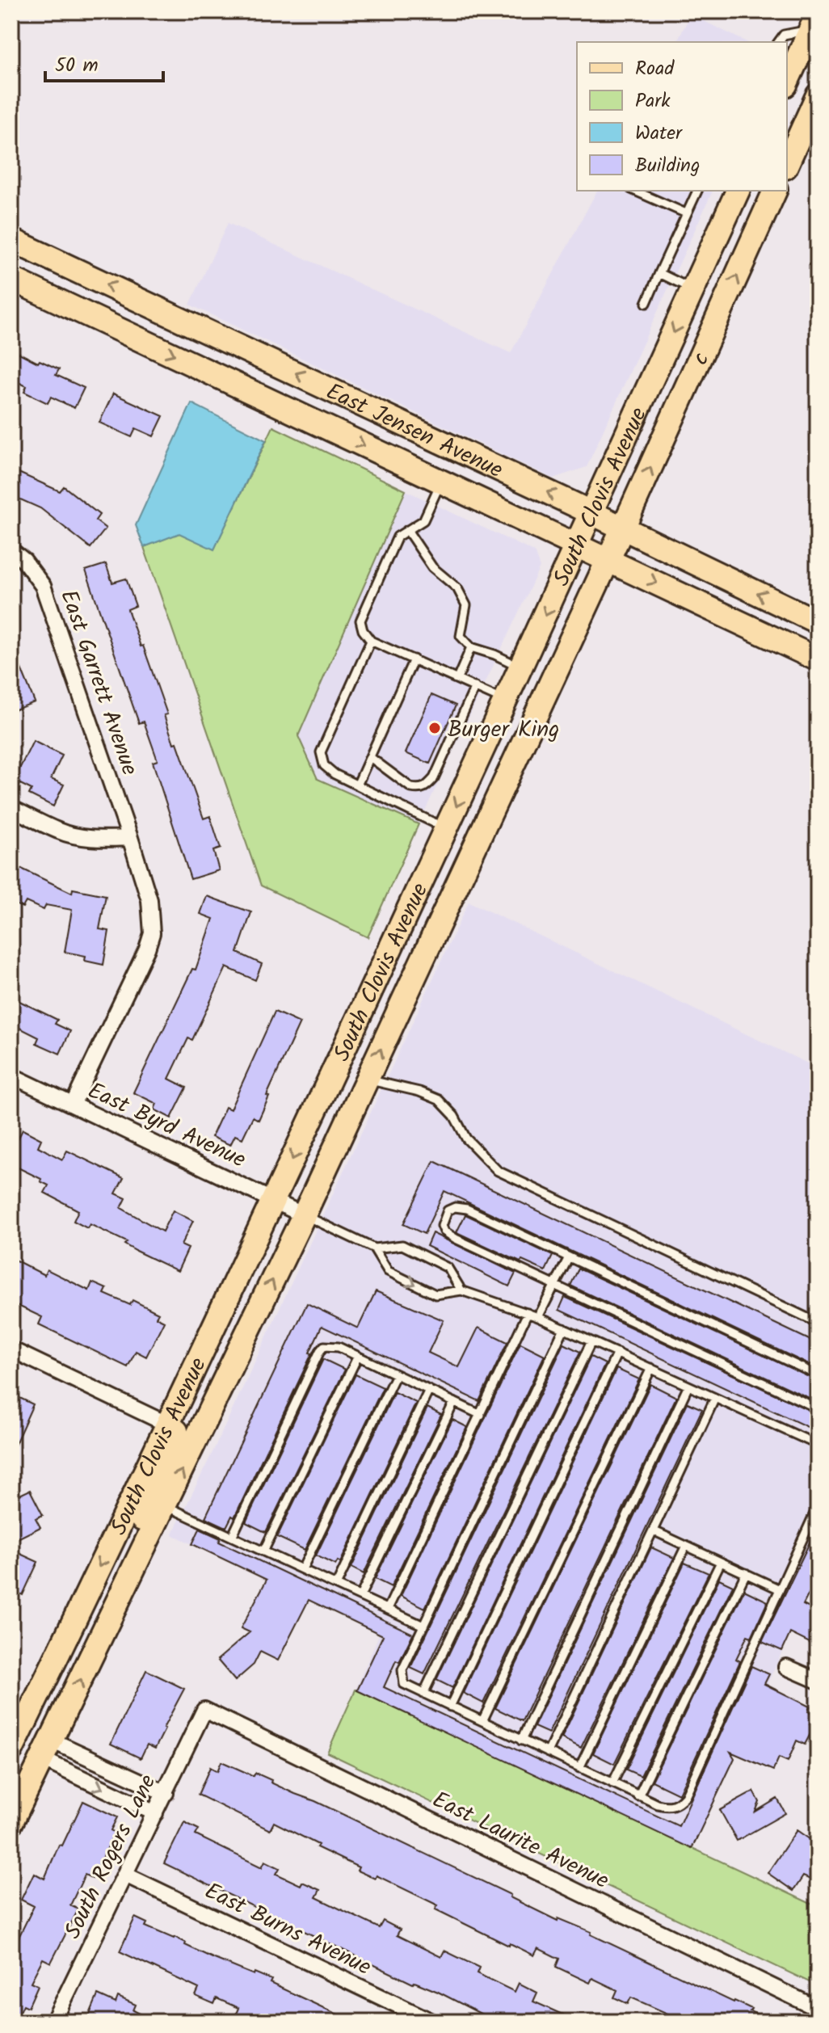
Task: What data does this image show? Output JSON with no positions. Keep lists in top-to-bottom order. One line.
{"streets":{"main road":["c","East Jensen Avenue","South Clovis Avenue"],"street":["East Garrett Avenue","East Byrd Avenue","East Laurite Avenue","South Rogers Lane","East Burns Avenue"]},"crossings":[["c","East Jensen Avenue"],["c","South Clovis Avenue"],["East Jensen Avenue","South Clovis Avenue"],["South Clovis Avenue","East Byrd Avenue"],["East Garrett Avenue","East Byrd Avenue"],["East Laurite Avenue","South Rogers Lane"],["South Rogers Lane","East Burns Avenue"]],"one_way":["c"],"places":["Burger King"],"legend":["Road","Park","Water","Building"],"scale_bar":"50 m"}
